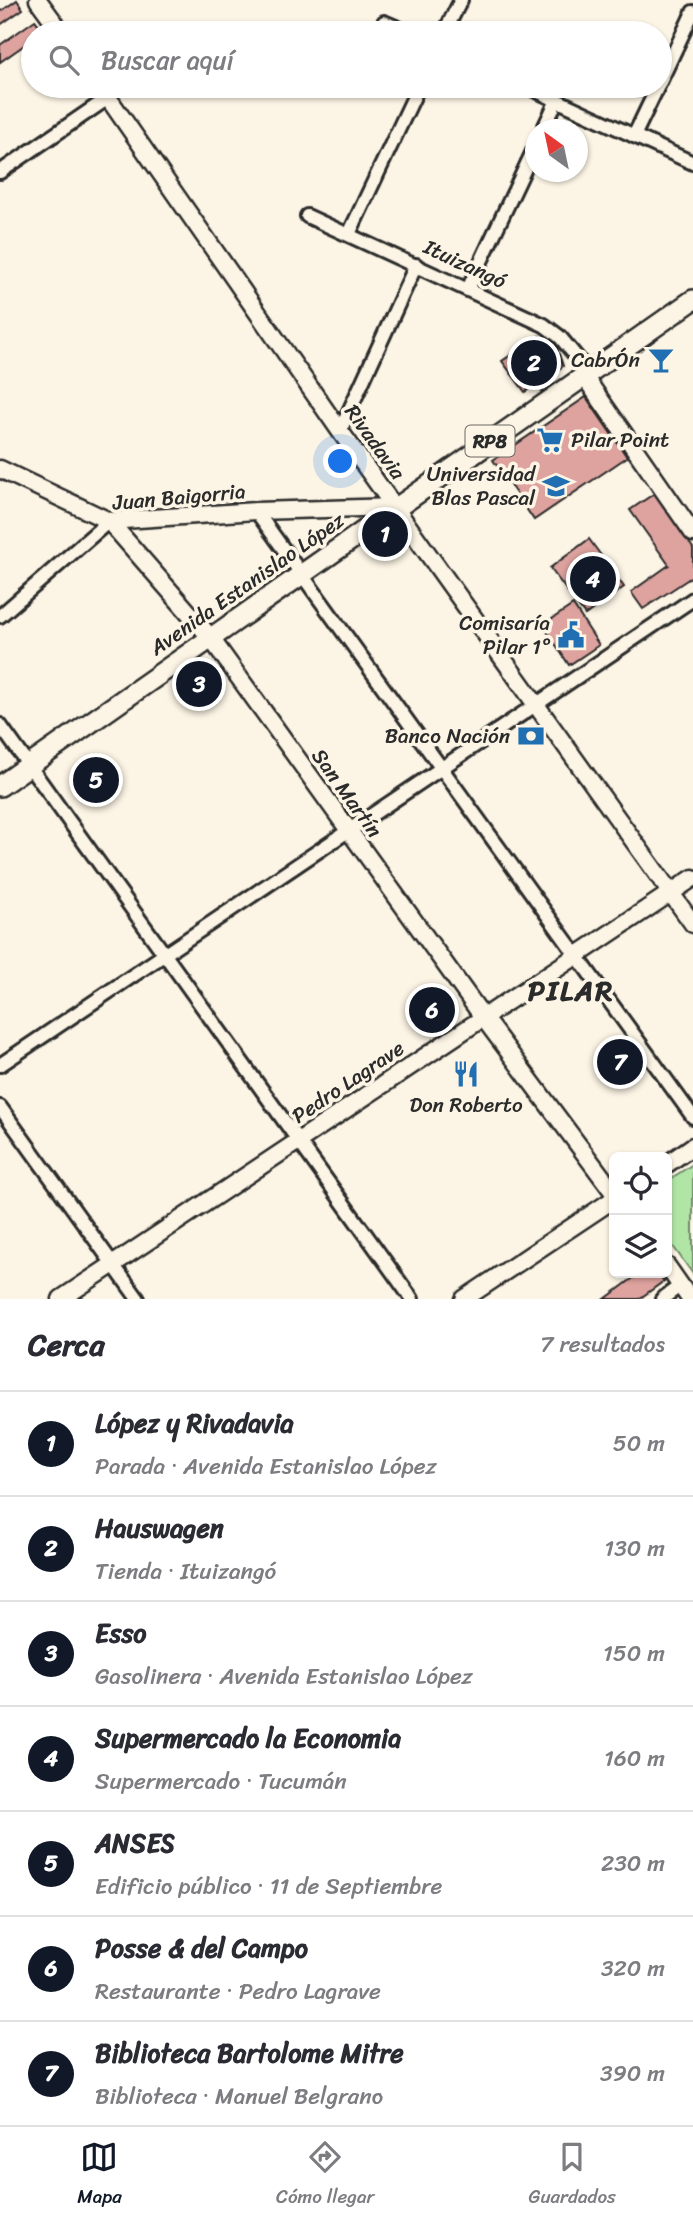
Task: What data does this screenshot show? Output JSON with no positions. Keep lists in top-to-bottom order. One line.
{"streets":{"main road":["RP8","Avenida Estanislao López"],"street":["Ituizangó","Rivadavia","Juan Baigorria","San Martín","Pedro Lagrave"]},"crossings":[["Ituizangó","Avenida Estanislao López"],["Rivadavia","Juan Baigorria"],["Rivadavia","Avenida Estanislao López"],["Rivadavia","Pedro Lagrave"],["Juan Baigorria","Avenida Estanislao López"],["Juan Baigorria","San Martín"],["Avenida Estanislao López","San Martín"],["San Martín","Pedro Lagrave"]],"districts":["PILAR"],"places":{"bar":["CabrÓn"],"supermarket":["Pilar Point"],"school or university":["Universidad Blas Pascal"],"public building":["Comisaría Pilar 1°"],"bank":["Banco Nación"],"restaurant":["Don Roberto"]},"north":"top left","page":{"search":"Buscar aquí","pins":["2","1","4","3","5","6","7"],"heading":["Cerca","7 resultados"],"list":[{"mark":"1","name":"López y Rivadavia","note":"Parada · Avenida Estanislao López","value":"50 m"},{"mark":"2","name":"Hauswagen","note":"Tienda · Ituizangó","value":"130 m"},{"mark":"3","name":"Esso","note":"Gasolinera · Avenida Estanislao López","value":"150 m"},{"mark":"4","name":"Supermercado la Economia","note":"Supermercado · Tucumán","value":"160 m"},{"mark":"5","name":"ANSES","note":"Edificio público · 11 de Septiembre","value":"230 m"},{"mark":"6","name":"Posse & del Campo","note":"Restaurante · Pedro Lagrave","value":"320 m"},{"mark":"7","name":"Biblioteca Bartolome Mitre","note":"Biblioteca · Manuel Belgrano","value":"390 m"}],"nav":["Mapa","Cómo llegar","Guardados"]}}
